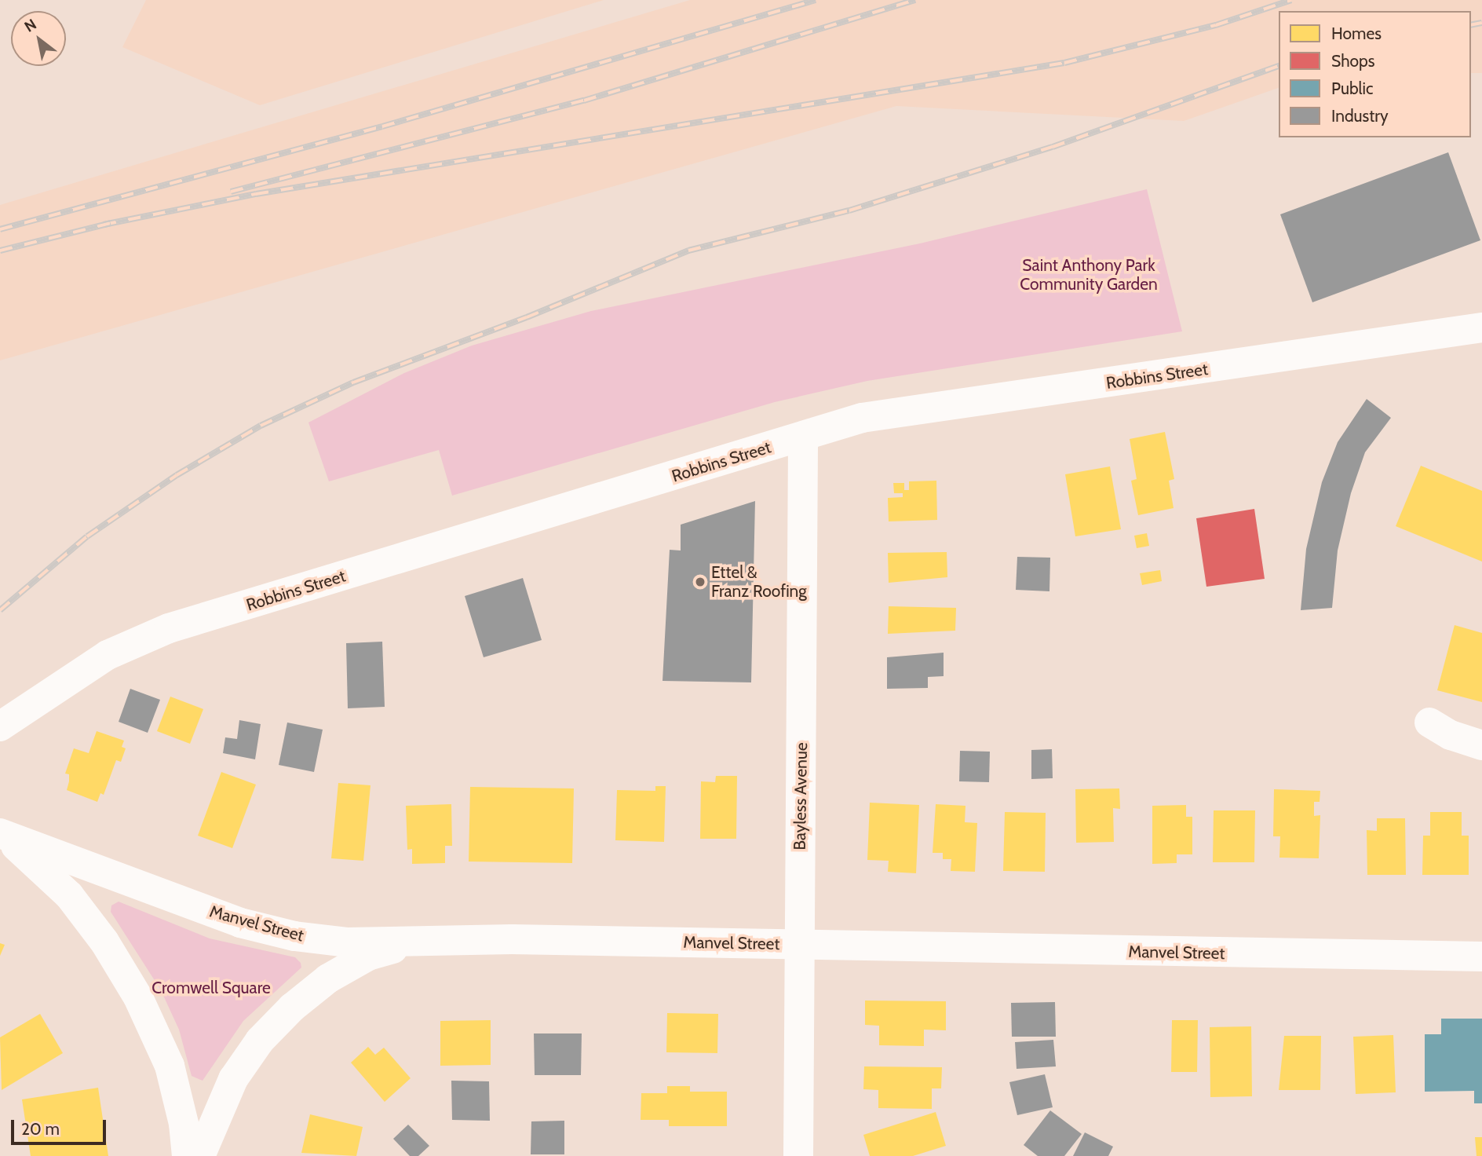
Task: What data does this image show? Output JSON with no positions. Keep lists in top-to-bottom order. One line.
{"streets":{"street":["Robbins Street","Bayless Avenue","Manvel Street"]},"crossings":[["Robbins Street","Bayless Avenue"],["Bayless Avenue","Manvel Street"]],"parks":["Saint Anthony Park Community Garden","Cromwell Square"],"places":["Ettel & Franz Roofing"],"legend":["Homes","Shops","Public","Industry"],"scale_bar":"20 m","north":"top left"}
